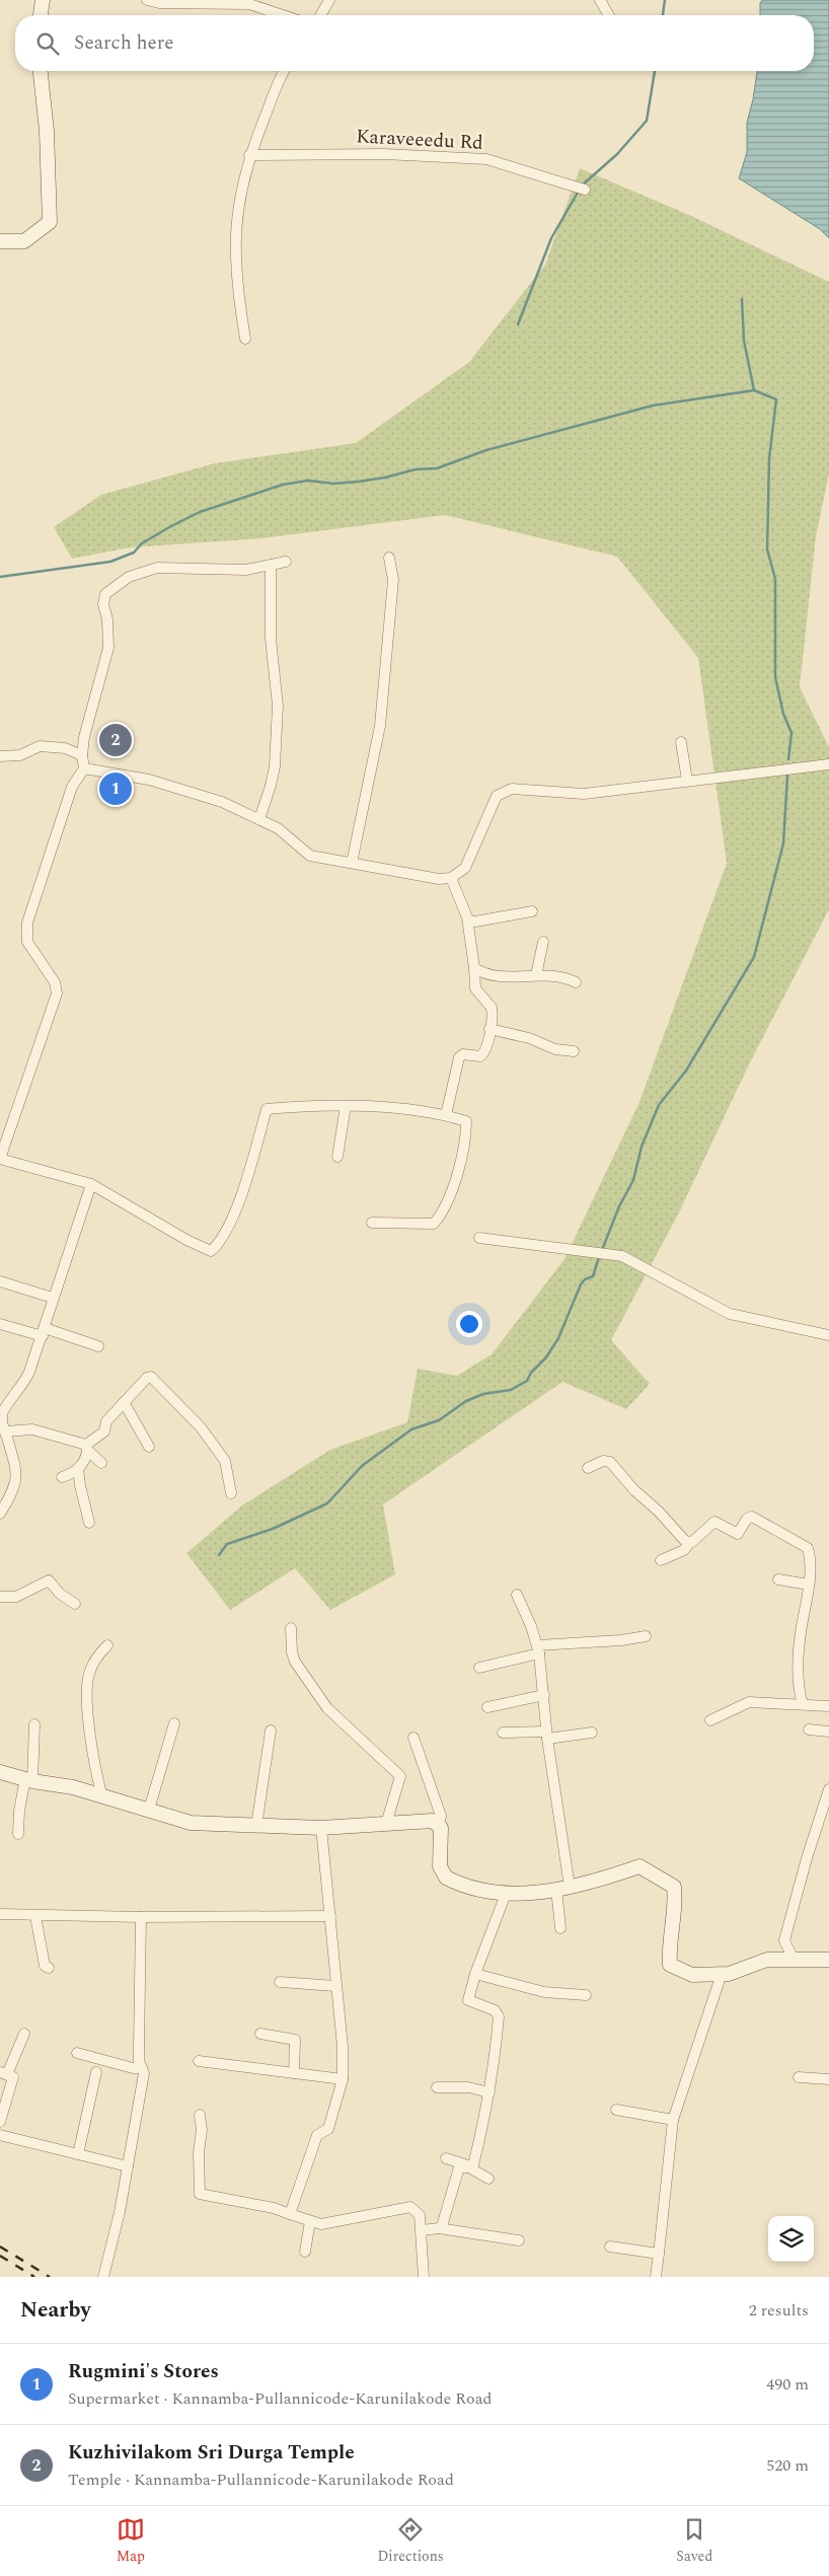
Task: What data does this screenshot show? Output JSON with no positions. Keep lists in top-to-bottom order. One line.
{"streets":{"street":["Karaveeedu Rd"]},"page":{"search":"Search here","pins":["2","1"],"heading":["Nearby","2 results"],"list":[{"mark":"1","name":"Rugmini's Stores","note":"Supermarket · Kannamba-Pullannicode-Karunilakode Road","value":"490 m"},{"mark":"2","name":"Kuzhivilakom Sri Durga Temple","note":"Temple · Kannamba-Pullannicode-Karunilakode Road","value":"520 m"}],"nav":["Map","Directions","Saved"]}}
